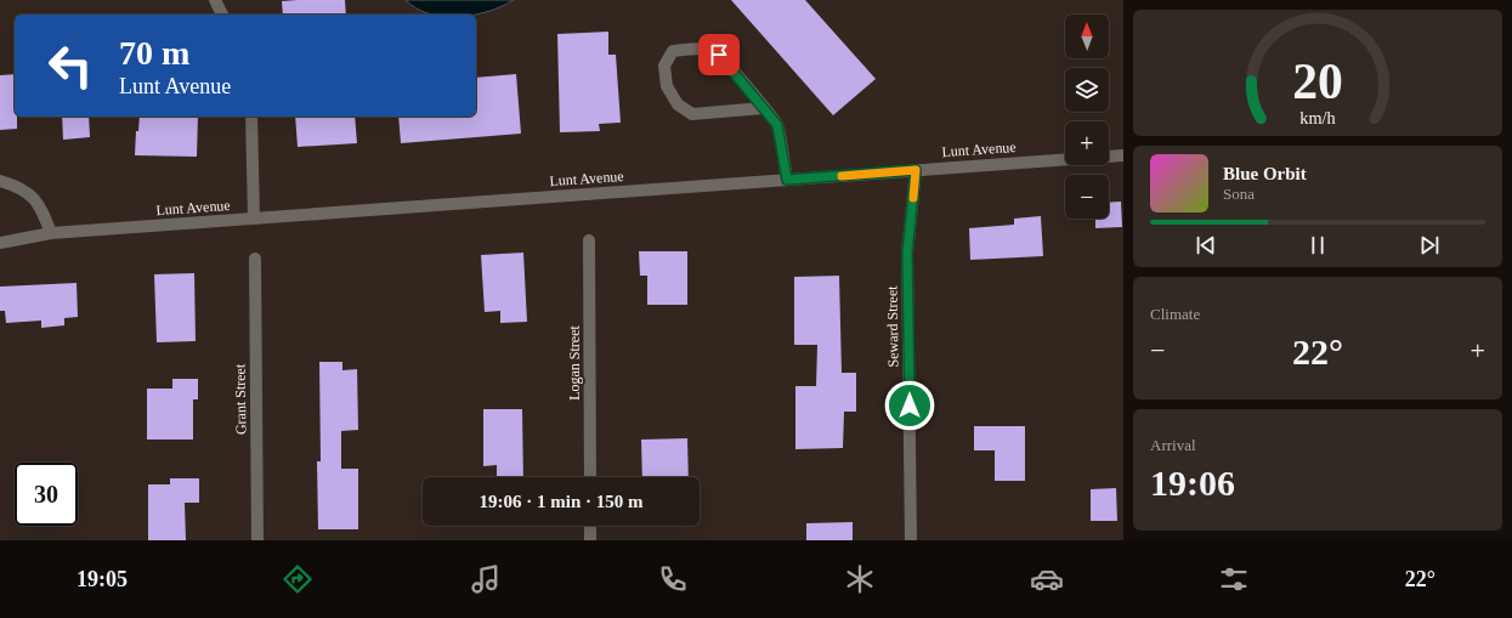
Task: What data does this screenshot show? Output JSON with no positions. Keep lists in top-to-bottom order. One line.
{"streets":{"street":["Lunt Avenue","Seward Street","Logan Street","Grant Street"]},"crossings":[["Lunt Avenue","Seward Street"]],"north":"top","page":{"map_buttons":["+","−"],"turn":["70 m","Lunt Avenue"],"song":["Blue Orbit","Sona"],"tile":["Climate",["Arrival","19:06"]],"heat":["−","22°","+"],"limit":"30","trip":"19:06 · 1 min · 150 m","tabs":["19:05","22°"],"gauge":["20","km/h"]}}
